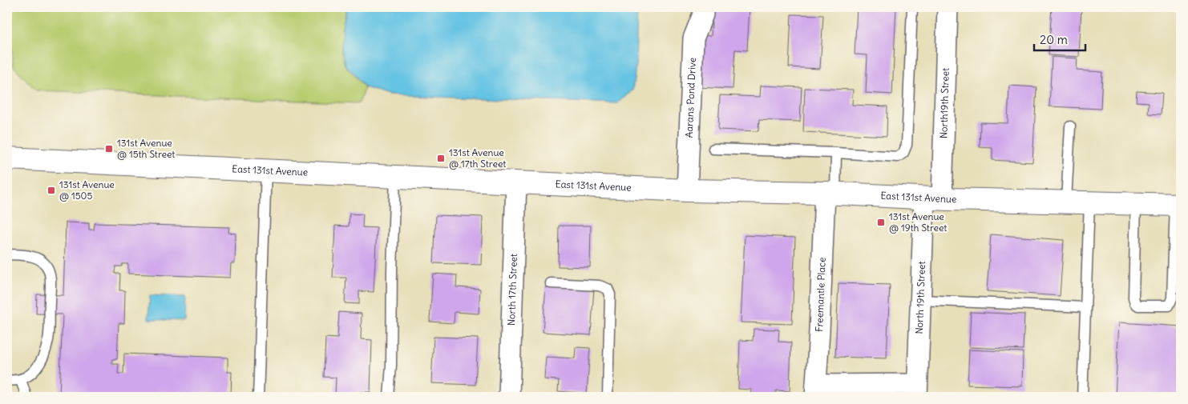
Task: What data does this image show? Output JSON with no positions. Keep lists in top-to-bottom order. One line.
{"streets":{"street":["Aarans Pond Drive","North19th Street","East 131st Avenue","North 17th Street","Freemantle Place","North 19th Street"]},"crossings":[["Aarans Pond Drive","East 131st Avenue"],["North19th Street","East 131st Avenue"],["North19th Street","North 19th Street"],["East 131st Avenue","North 17th Street"],["East 131st Avenue","Freemantle Place"],["East 131st Avenue","North 19th Street"]],"places":{"transit":["131st Avenue @ 15th Street","131st Avenue @ 17th Street","131st Avenue @ 1505","131st Avenue @ 19th Street"]},"scale_bar":"20 m"}
